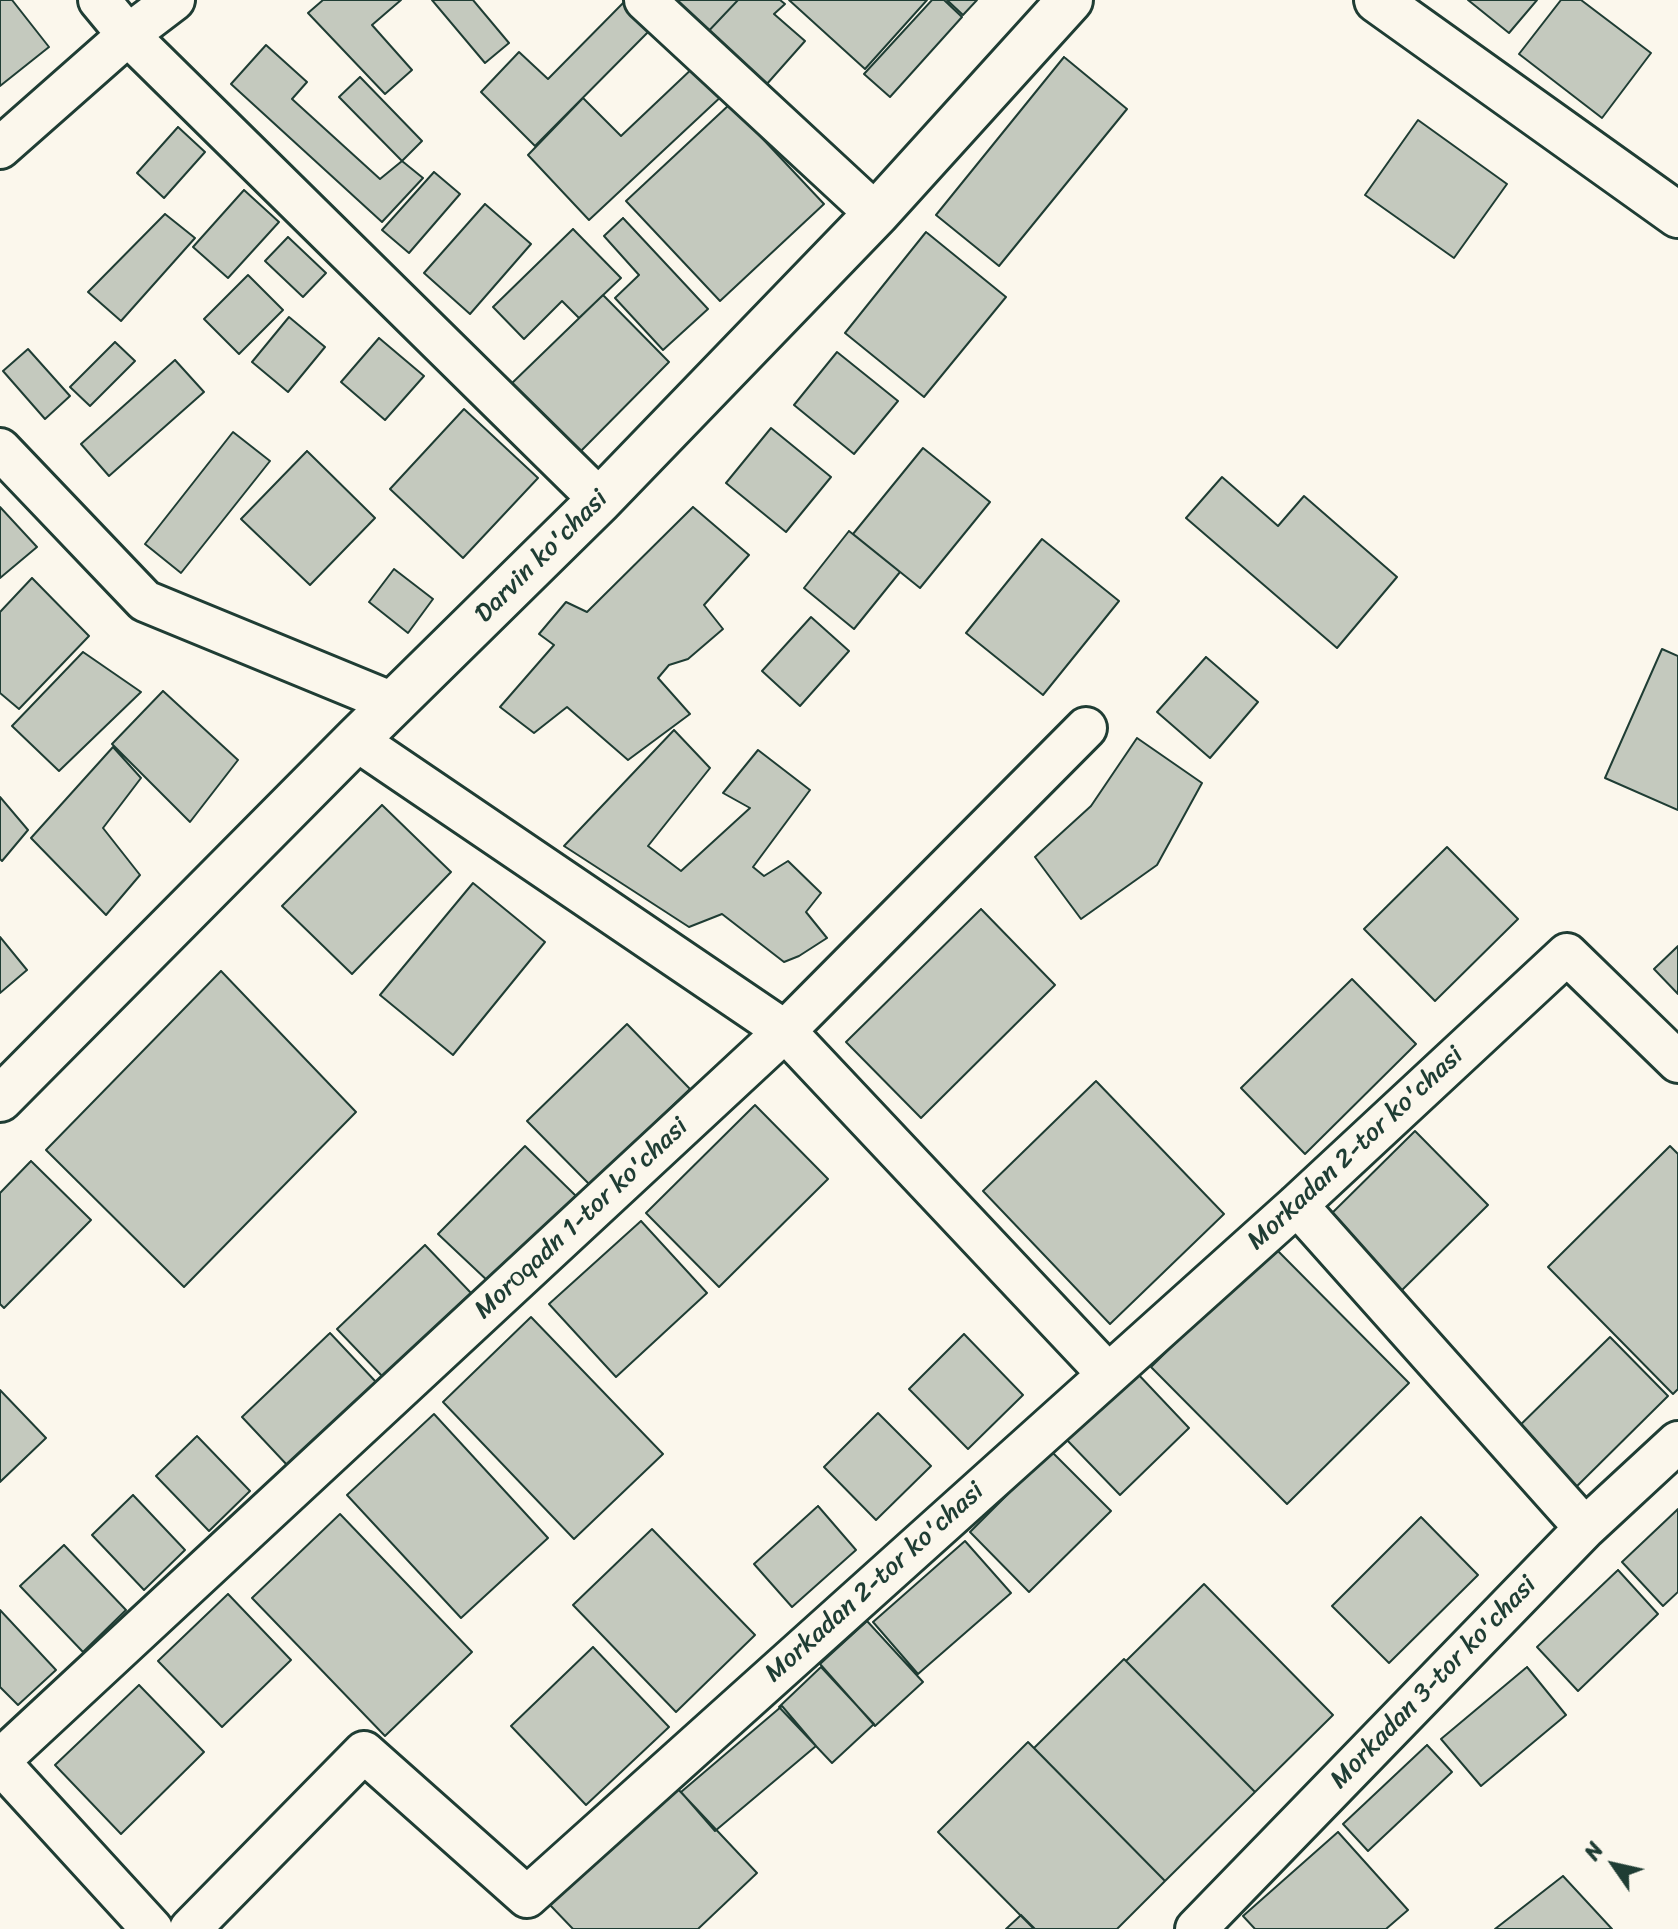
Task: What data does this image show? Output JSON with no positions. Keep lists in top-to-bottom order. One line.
{"streets":{"street":["Darvin ko'chasi","Morkadan 2-tor ko'chasi","Morоqadn 1-tor ko'chasi","Morkadan 3-tor ko'chasi"]},"north":"top left"}
